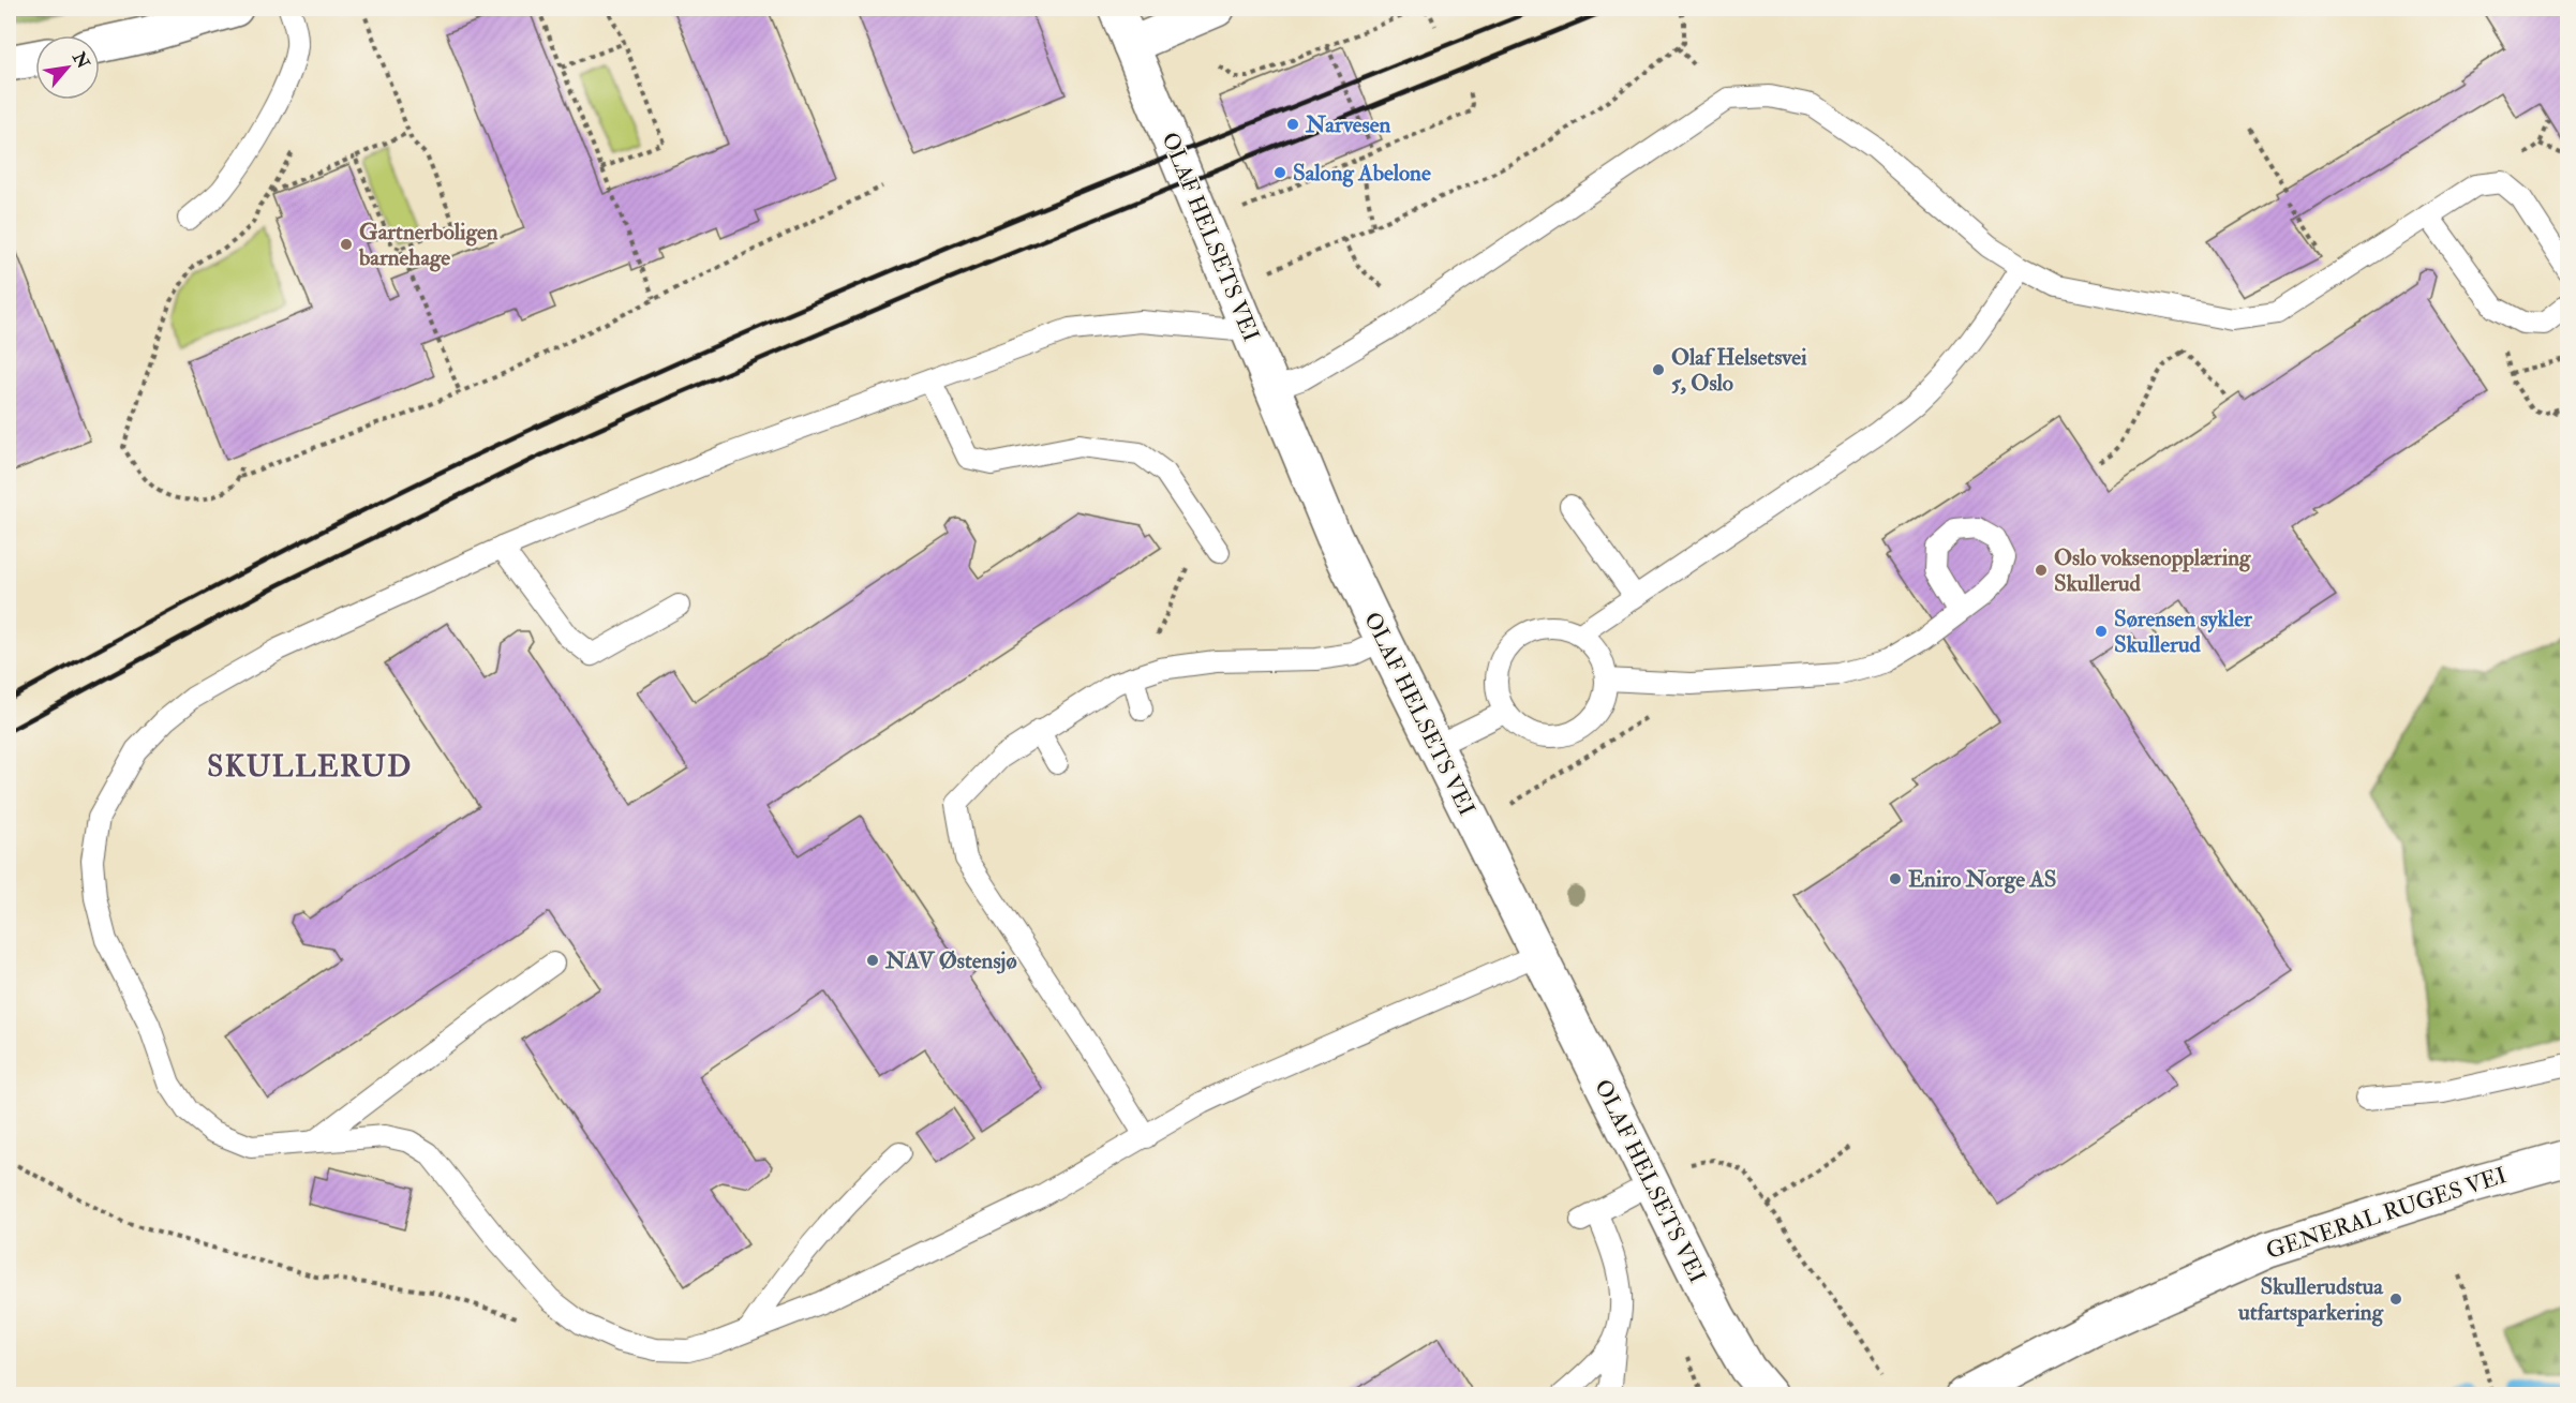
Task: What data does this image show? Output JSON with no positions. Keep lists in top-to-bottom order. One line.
{"streets":{"street":["OLAF HELSETS VEI","GENERAL RUGES VEI"]},"districts":["SKULLERUD"],"places":["Narvesen","Salong Abelone","Gartnerboligen barnehage","Olaf Helsetsvei 5, Oslo","Oslo voksenopplæring Skullerud","Sørensen sykler Skullerud","Eniro Norge AS","NAV Østensjø","Skullerudstua utfartsparkering"],"north":"top right"}
